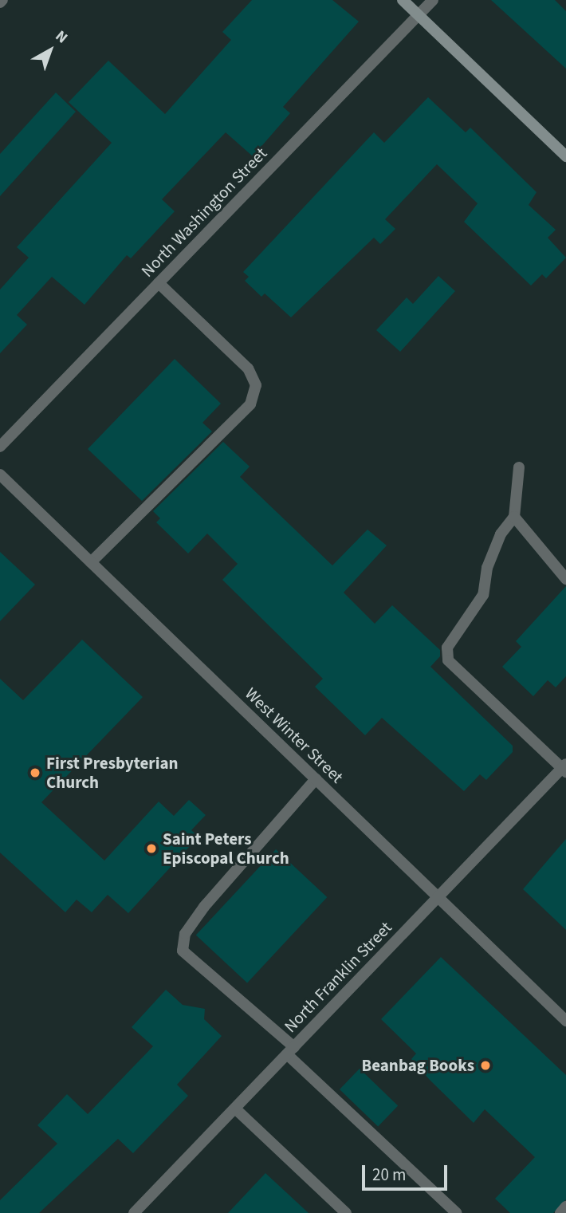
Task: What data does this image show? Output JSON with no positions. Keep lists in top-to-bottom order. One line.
{"streets":{"street":["North Washington Street","West Winter Street","North Franklin Street"]},"crossings":[["West Winter Street","North Franklin Street"]],"places":["First Presbyterian Church","Saint Peters Episcopal Church","Beanbag Books"],"scale_bar":"20 m","north":"top right"}
